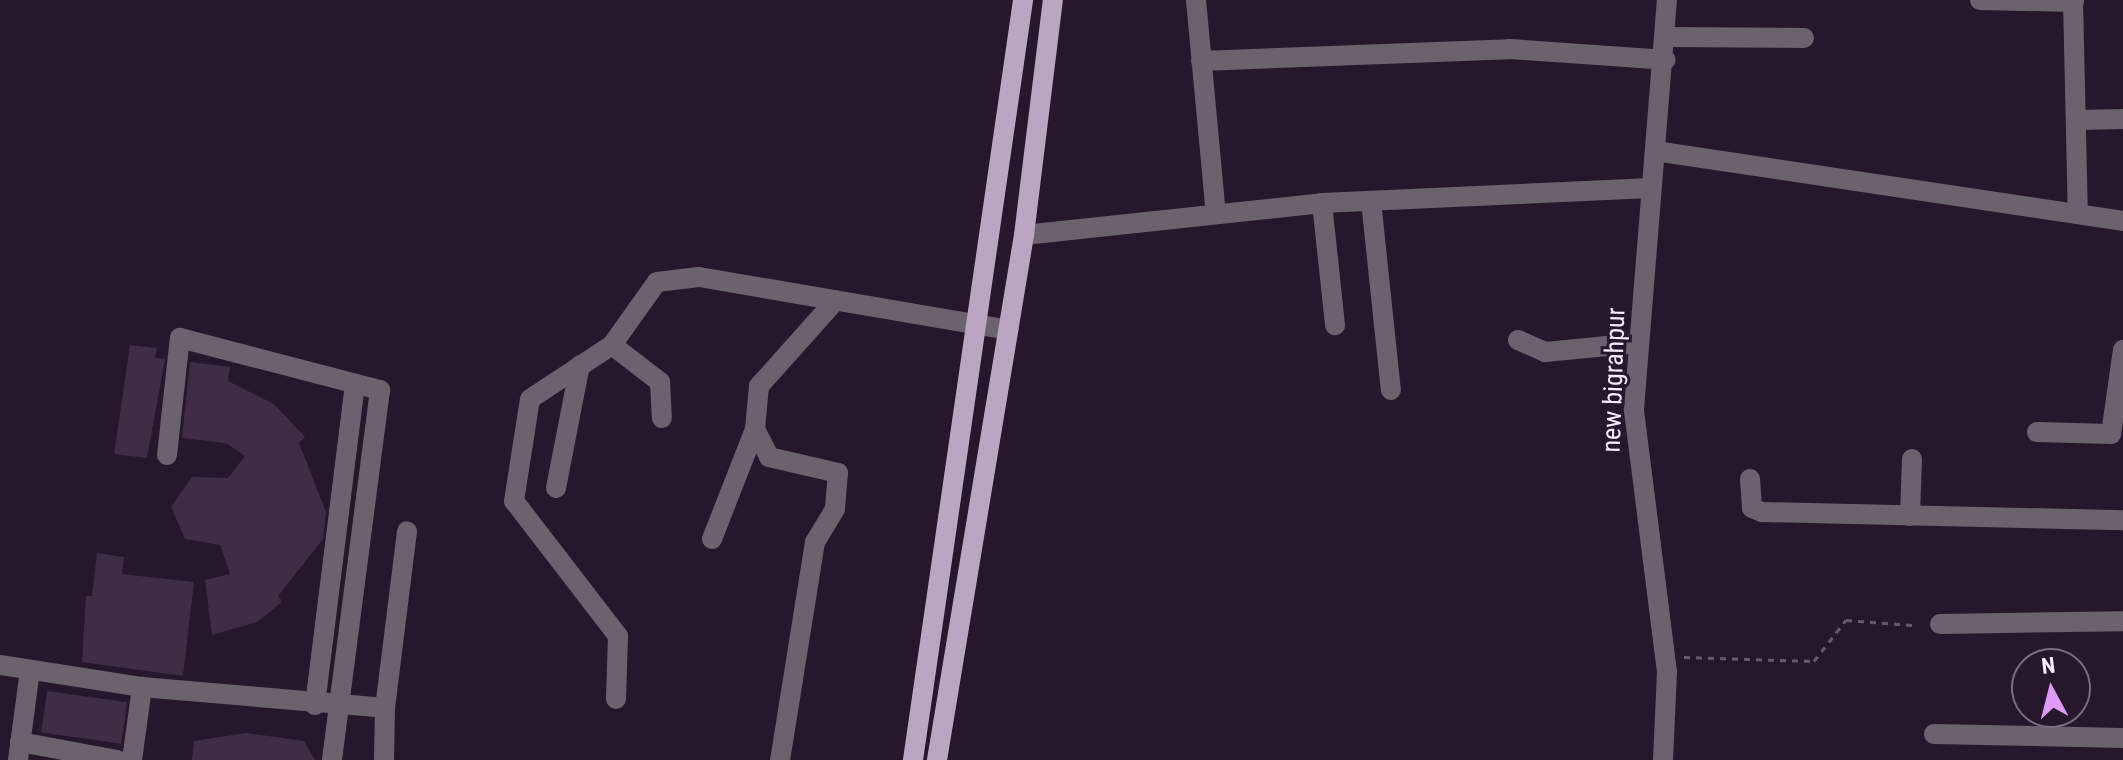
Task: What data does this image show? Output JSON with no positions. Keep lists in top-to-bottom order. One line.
{"streets":{"street":["new bigrahpur"]},"north":"top"}
